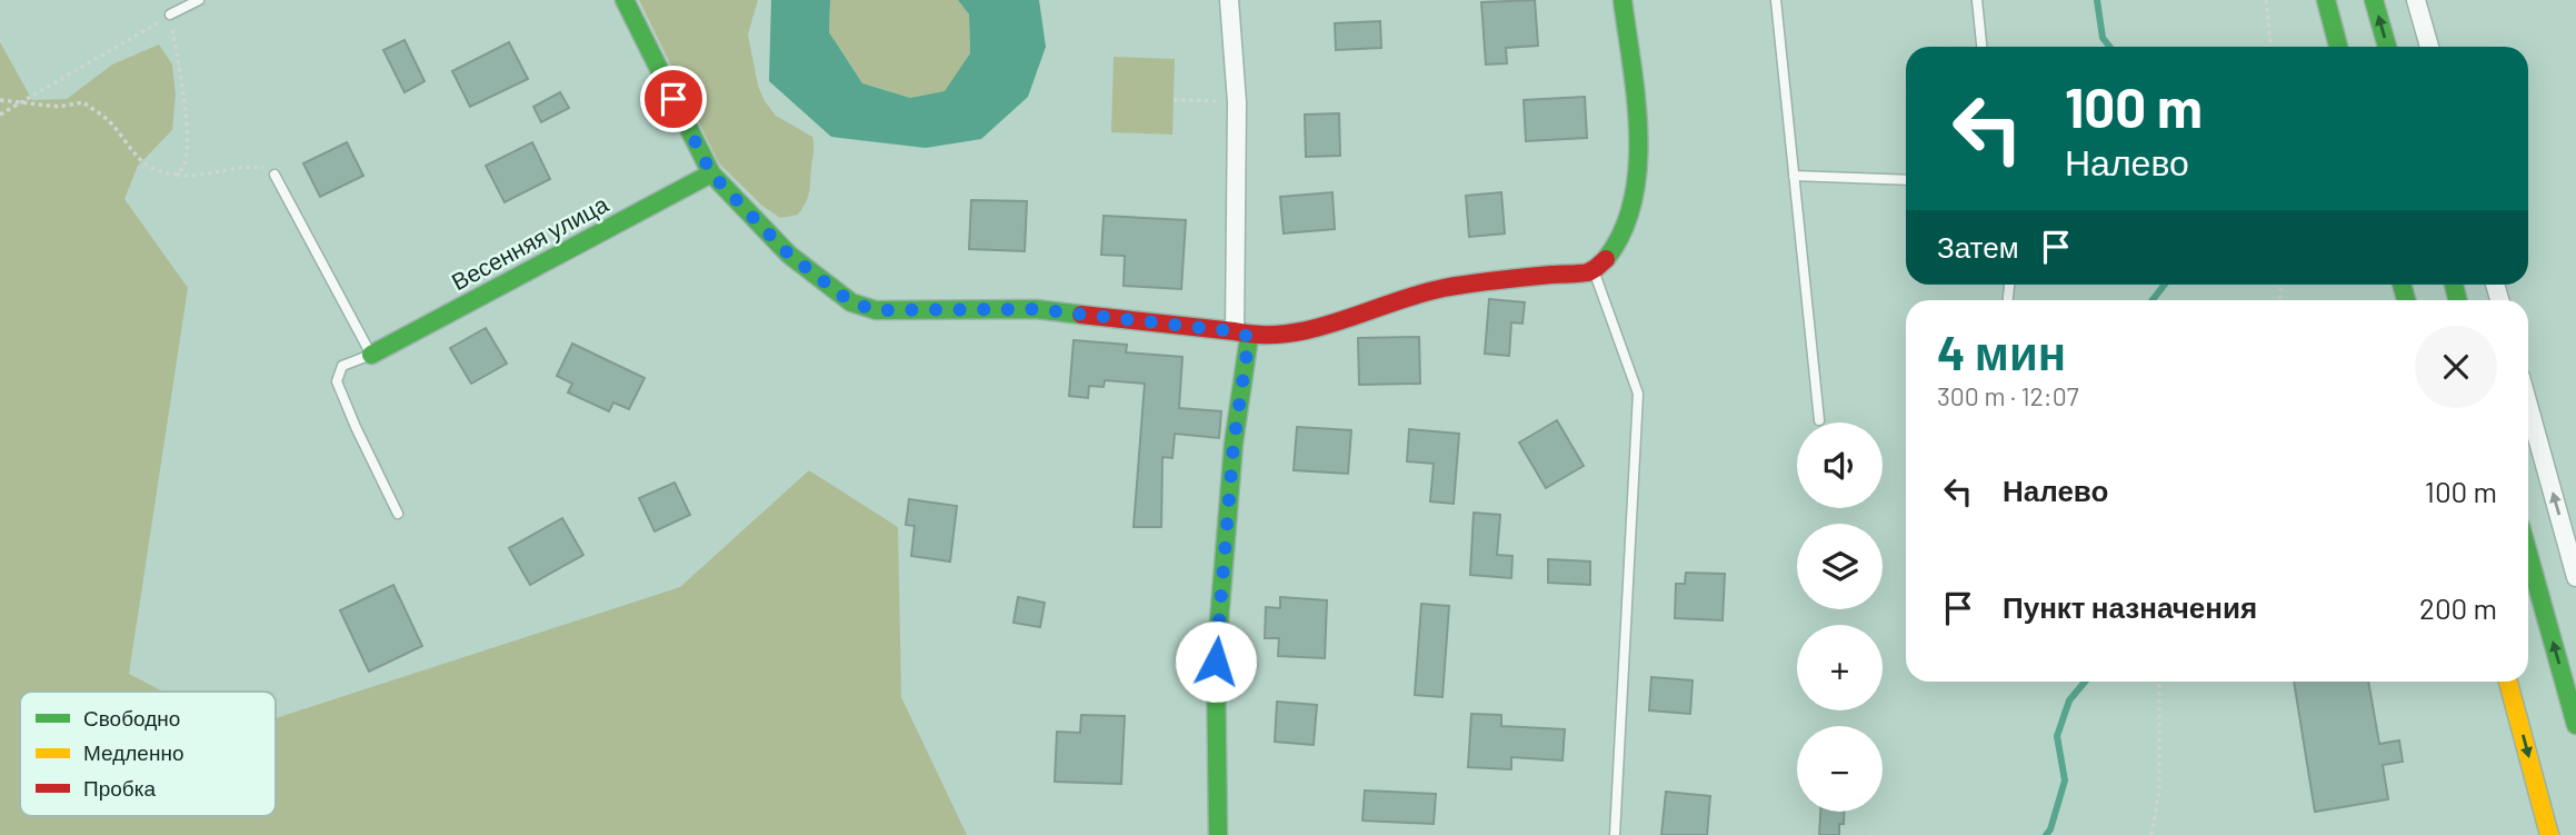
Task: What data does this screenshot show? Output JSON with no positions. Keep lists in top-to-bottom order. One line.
{"streets":{"street":["Весенняя улица"]},"legend":["Свободно","Медленно","Пробка"],"page":{"turn":["100 m","Налево"],"then":"Затем","heading":["4 мин","300 m · 12:07"],"map_buttons":["+","−"],"list":[{"name":"Налево","value":"100 m"},{"name":"Пункт назначения","value":"200 m"}]}}
